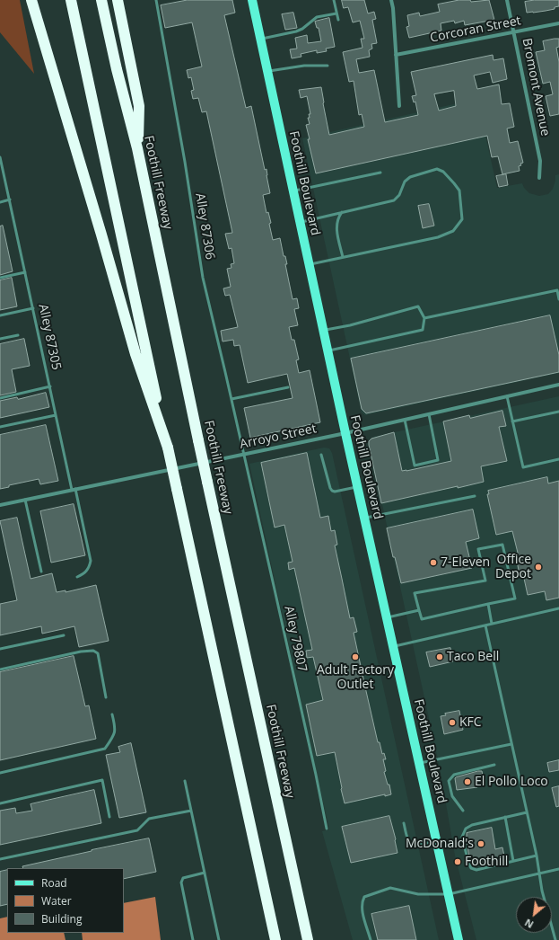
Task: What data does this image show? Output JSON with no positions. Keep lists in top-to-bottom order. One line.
{"streets":{"highway":["Foothill Freeway"],"main road":["Foothill Boulevard"],"street":["Corcoran Street","Bromont Avenue","Arroyo Street"],"lane":["Alley 87306","Alley 87305","Alley 79807"]},"crossings":[["Corcoran Street","Bromont Avenue"],["Foothill Boulevard","Arroyo Street"],["Alley 87306","Arroyo Street"],["Alley 87306","Alley 79807"],["Alley 87305","Arroyo Street"],["Arroyo Street","Alley 79807"]],"places":["7-Eleven","Office Depot","Adult Factory Outlet","Taco Bell","KFC","El Pollo Loco","McDonald's","Foothill"],"legend":["Road","Water","Building"],"north":"bottom left"}
